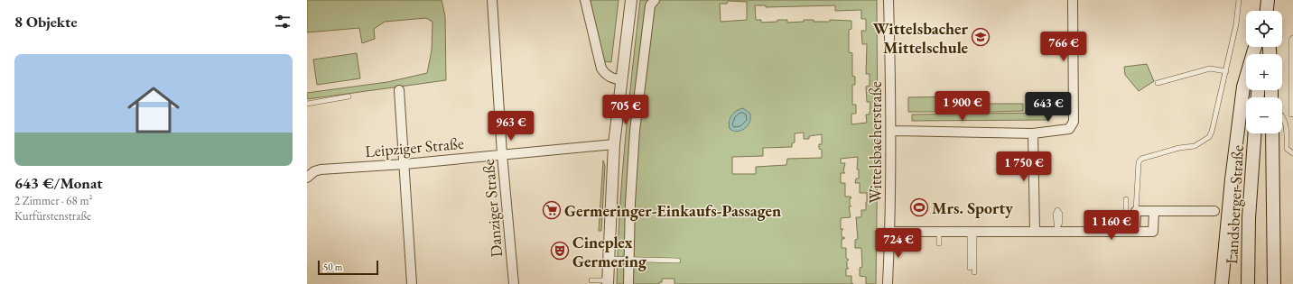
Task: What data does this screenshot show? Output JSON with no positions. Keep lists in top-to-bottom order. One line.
{"streets":{"main road":["Landsberger Straße"],"street":["Wittelsbacherstraße","Leipziger Straße","Danziger Straße"]},"crossings":[["Leipziger Straße","Danziger Straße"]],"places":{"school or university":["Wittelsbacher Mittelschule"],"sports":["Mrs. Sporty"],"supermarket":["Germeringer-Einkaufs-Passagen"],"theatre":["Cineplex Germering"]},"scale_bar":"50 m","page":{"heading":"8 Objekte","map_buttons":["+","−"],"price":["766 €","1 900 €","643 €","705 €","963 €","1 750 €","1 160 €","724 €"],"list":[{"name":"643 €/Monat","note":"2 Zimmer · 68 m² · Kurfürstenstraße"}],"scale":"50 m"}}
